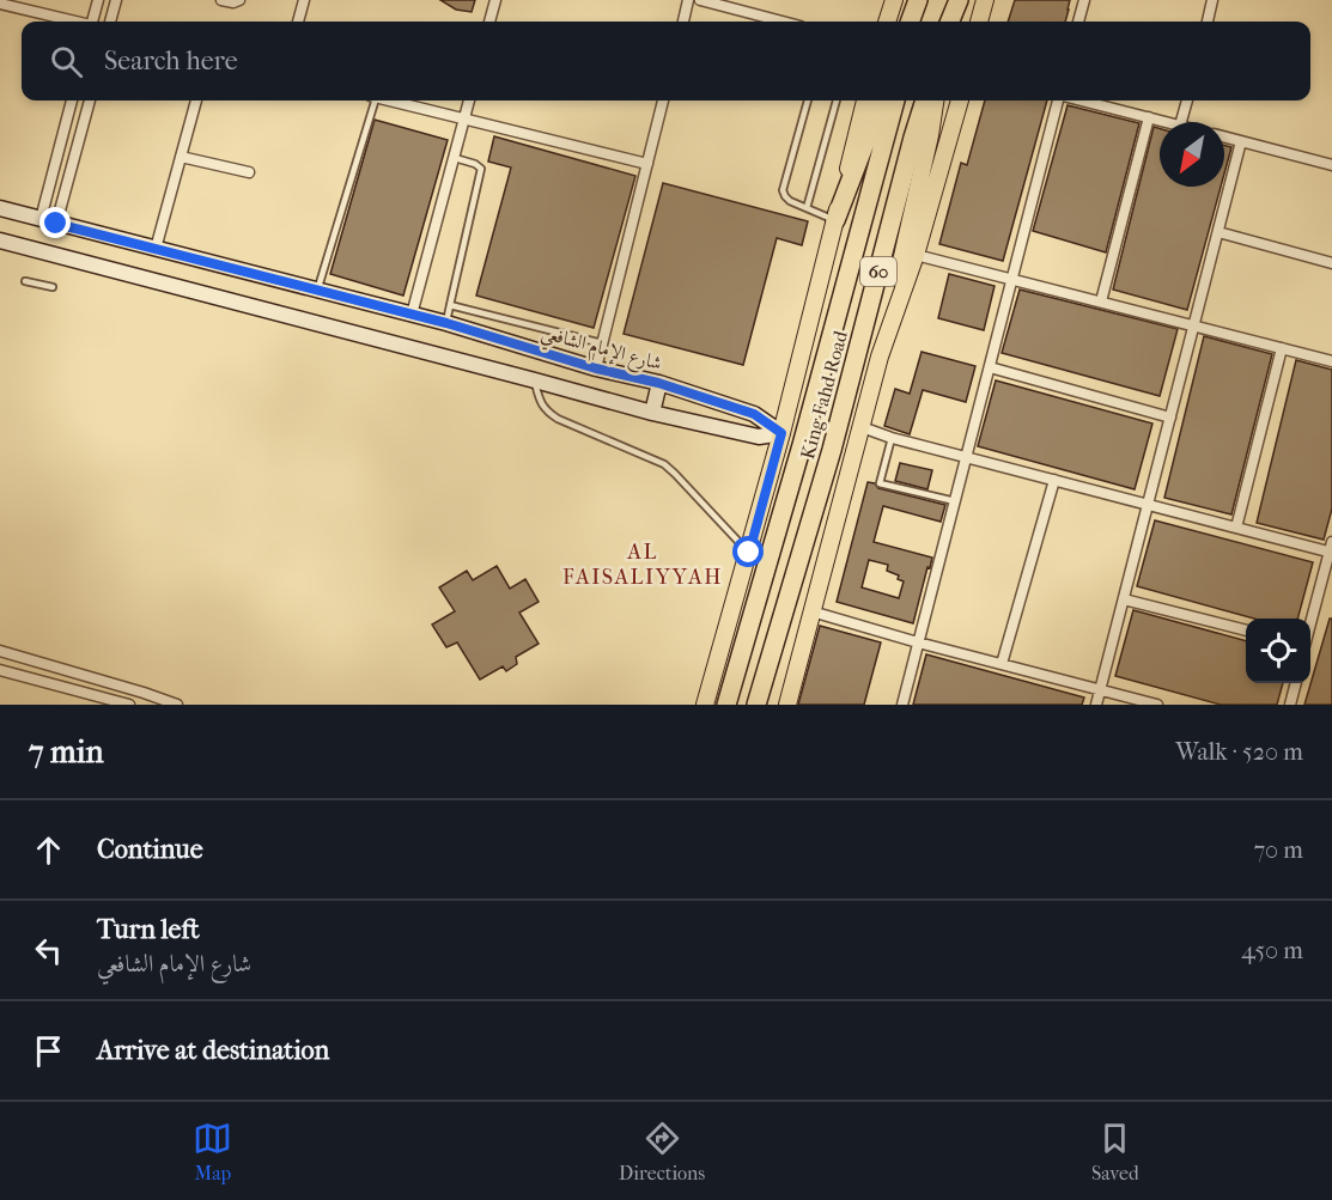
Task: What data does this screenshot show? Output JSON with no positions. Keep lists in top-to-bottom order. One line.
{"streets":{"highway":["60","King Fahd Road"],"main road":["شارع الإمام الشافعي"]},"districts":["AL FAISALIYYAH"],"north":"bottom left","page":{"search":"Search here","heading":["7 min","Walk · 520 m"],"list":[["Continue","70 m"],["Turn left","شارع الإمام الشافعي","450 m"],"Arrive at destination"],"nav":["Map","Directions","Saved"]}}
